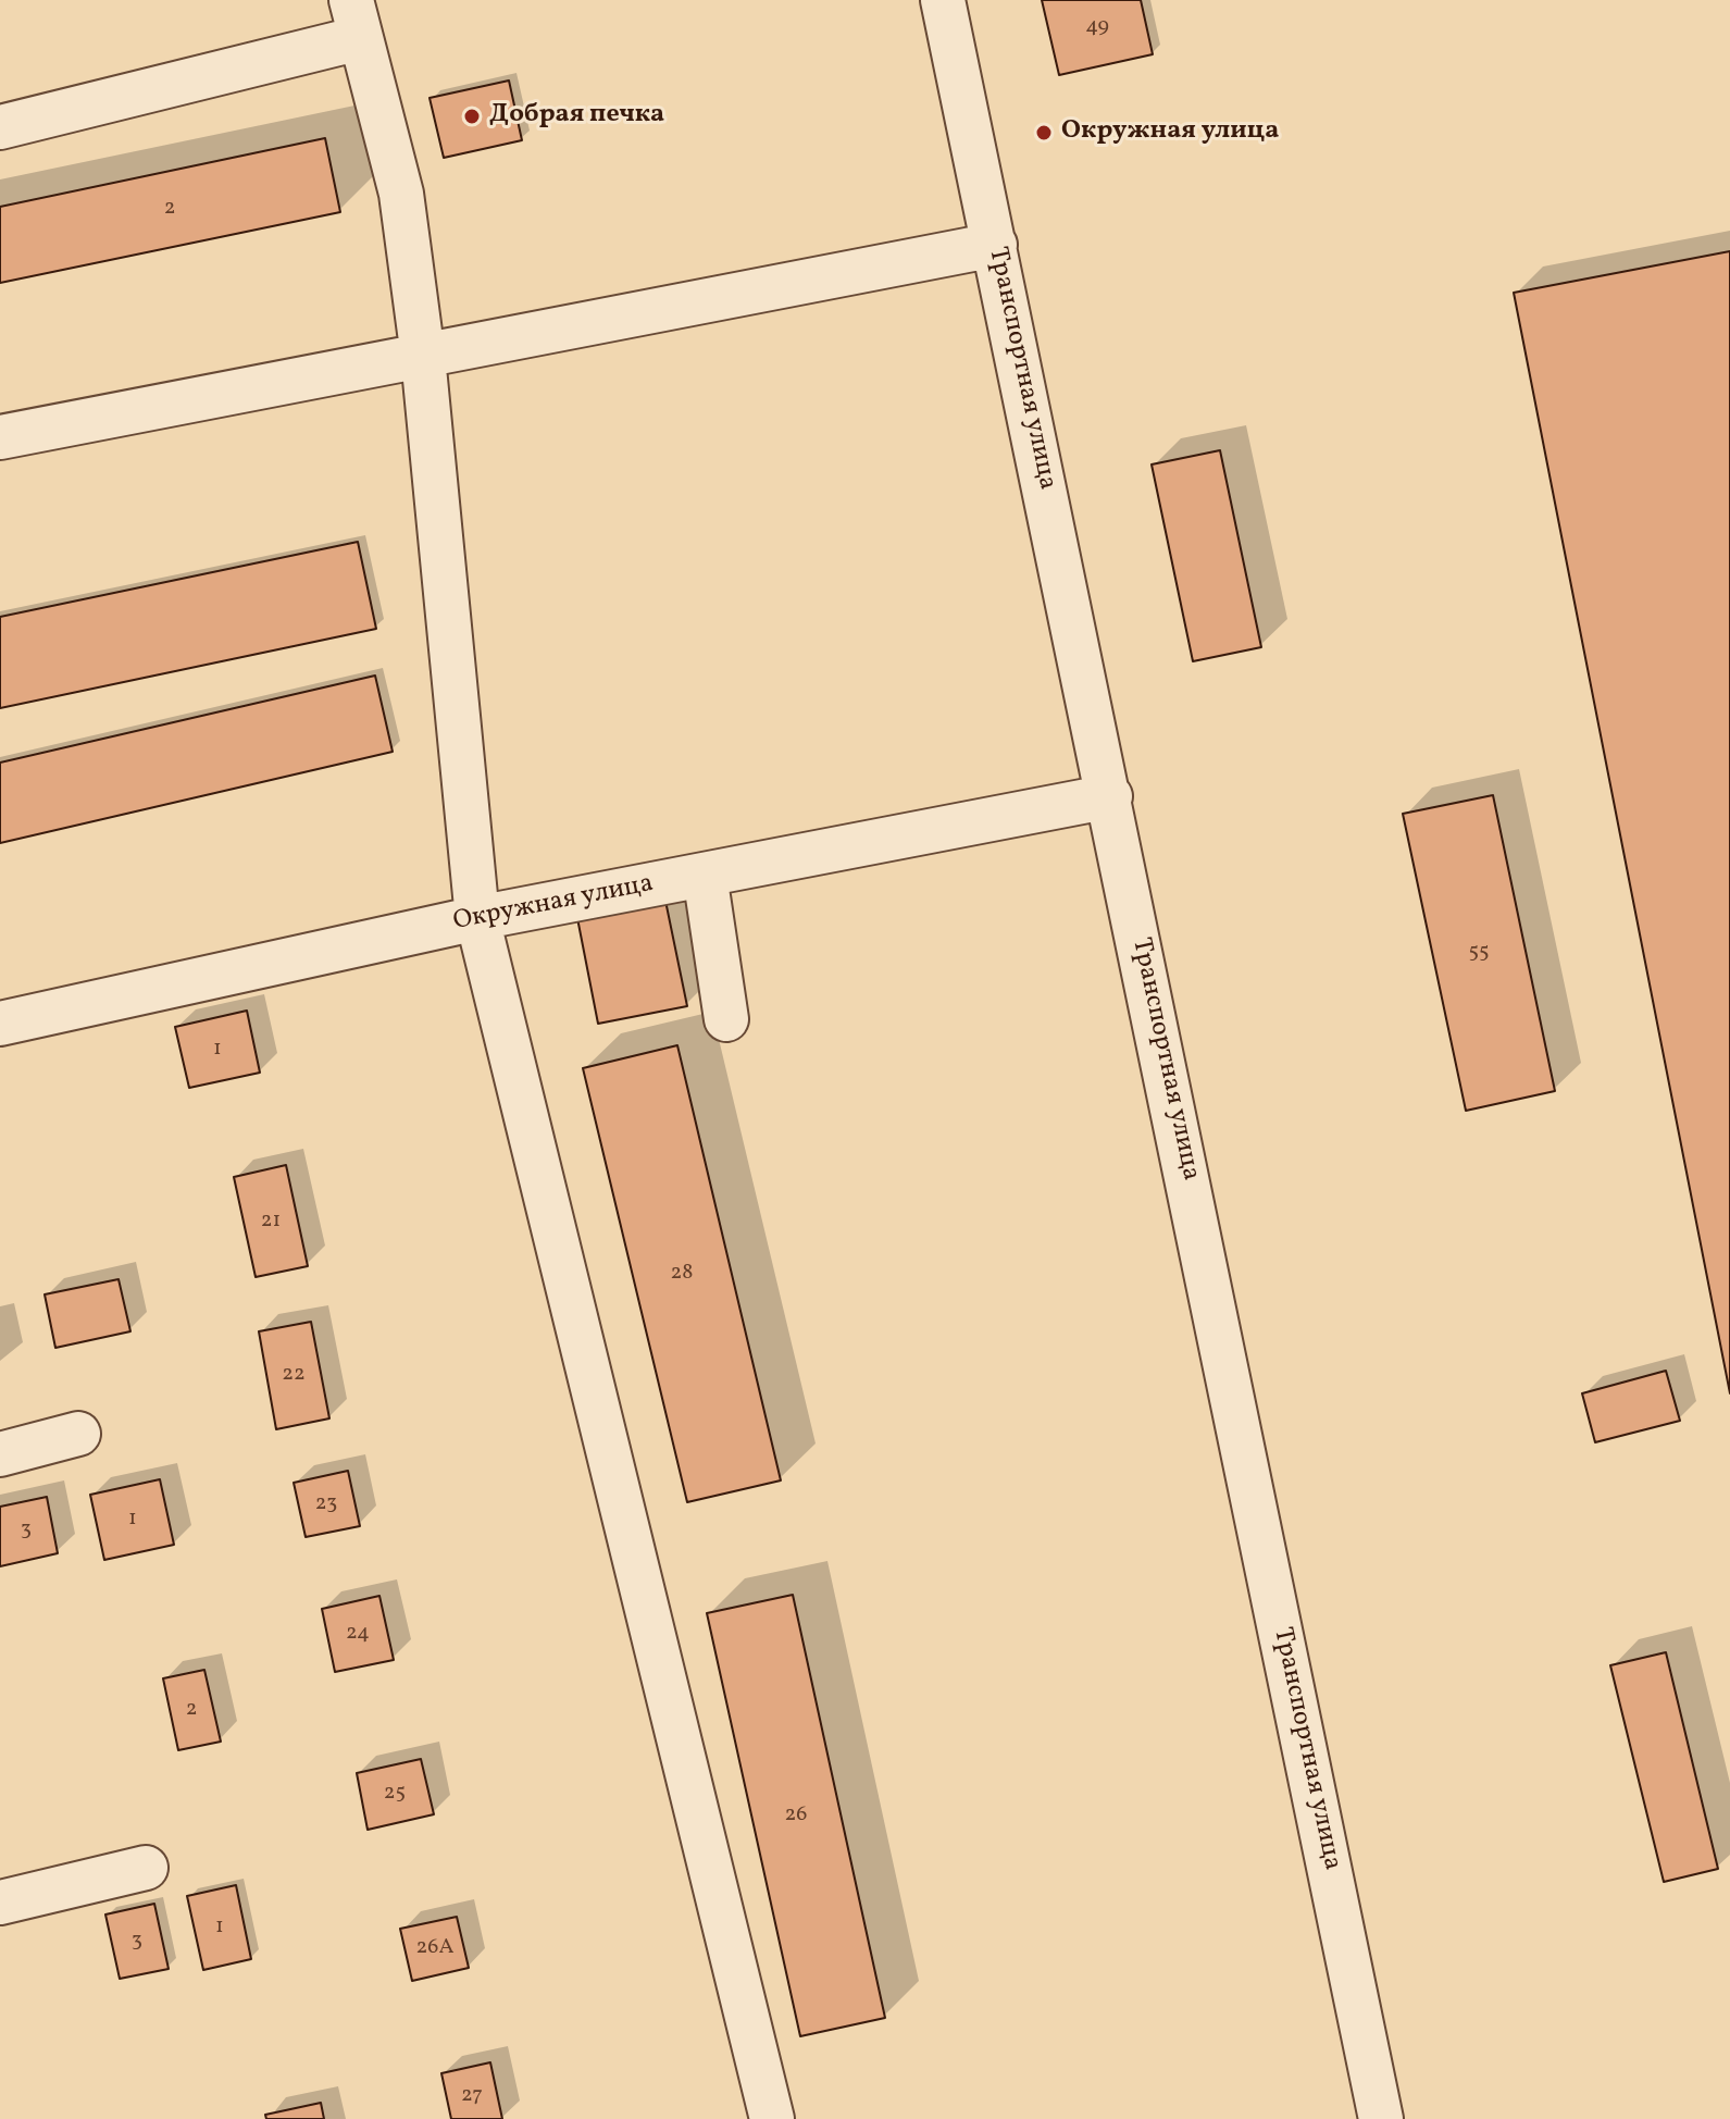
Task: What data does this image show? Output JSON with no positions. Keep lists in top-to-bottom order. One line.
{"streets":{"street":["Транспортная улица","Окружная улица"]},"crossings":[["Транспортная улица","Окружная улица"]],"places":["Добрая печка","Окружная улица"],"house_numbers":["49","2","55","1","21","28","22","23","1","3","24","2","25","26","1","3","26А","27"]}
